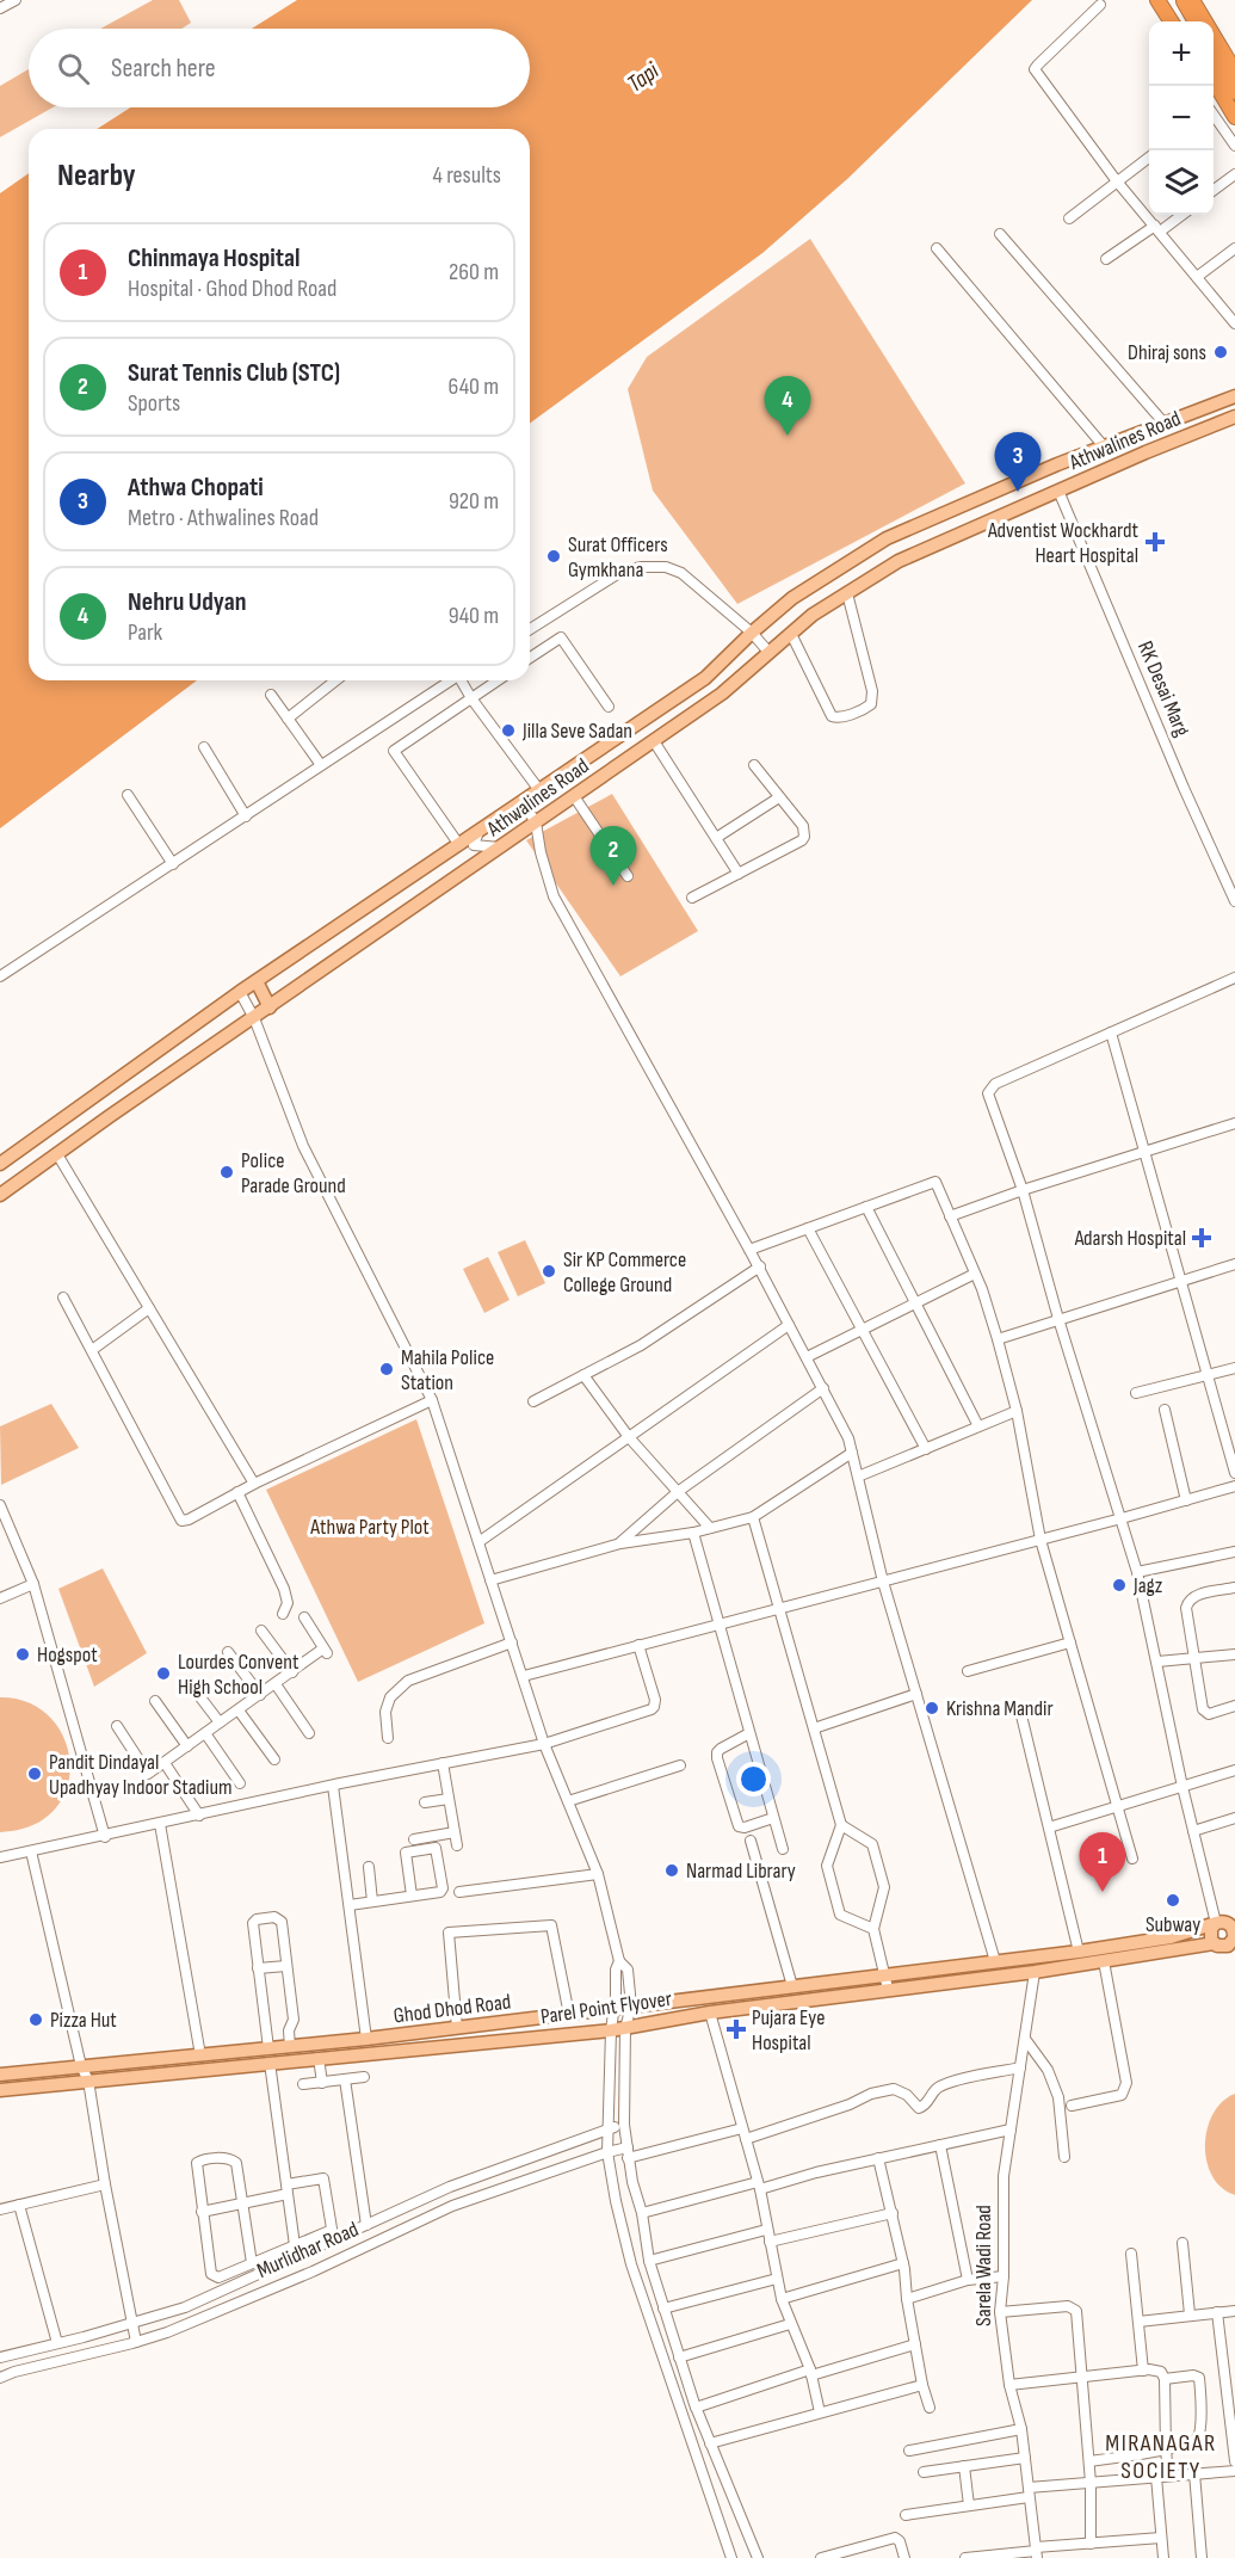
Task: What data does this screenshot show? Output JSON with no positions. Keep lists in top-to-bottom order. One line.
{"streets":{"main road":["Athwalines Road","Parel Point Flyover","Ghod Dhod Road"],"street":["RK Desai Marg","Murlidhar Road","Sarela Wadi Road"]},"crossings":[["Athwalines Road","RK Desai Marg"],["Parel Point Flyover","Ghod Dhod Road"],["Parel Point Flyover","Sarela Wadi Road"]],"districts":["MIRANAGAR SOCIETY"],"water":["Tapi"],"parks":["Athwa Party Plot"],"places":{"other":["Dhiraj sons","Surat Officers Gymkhana","Jilla Seve Sadan","Police Parade Ground","Sir KP Commerce College Ground","Mahila Police Station","Jagz","Hogspot","Lourdes Convent High School","Krishna Mandir","Pandit Dindayal Upadhyay Indoor Stadium","Narmad Library","Subway","Pizza Hut"],"health":["Adventist Wockhardt Heart Hospital","Adarsh Hospital","Pujara Eye Hospital"]},"page":{"map_buttons":["+","−"],"search":"Search here","heading":["Nearby","4 results"],"list":[{"mark":"1","name":"Chinmaya Hospital","note":"Hospital · Ghod Dhod Road","value":"260 m"},{"mark":"2","name":"Surat Tennis Club (STC)","note":"Sports","value":"640 m"},{"mark":"3","name":"Athwa Chopati","note":"Metro · Athwalines Road","value":"920 m"},{"mark":"4","name":"Nehru Udyan","note":"Park","value":"940 m"}],"pins":["4","3","2","1"]}}
